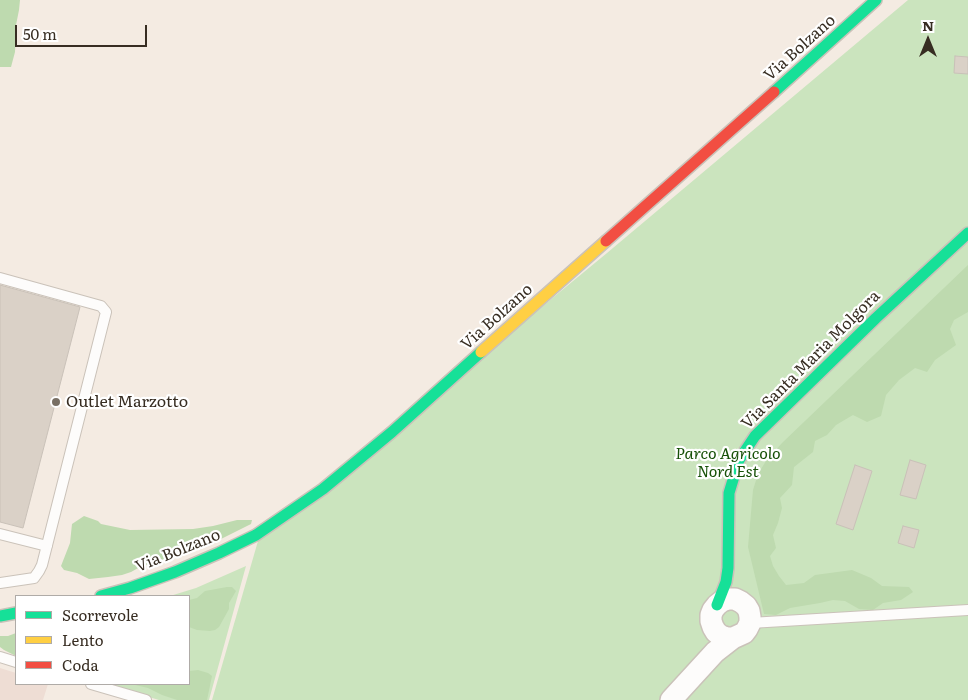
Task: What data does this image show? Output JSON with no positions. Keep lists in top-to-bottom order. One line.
{"streets":{"street":["Via Bolzano","Via Santa Maria Molgora"]},"parks":["Parco Agricolo Nord Est"],"places":["Outlet Marzotto"],"legend":["Scorrevole","Lento","Coda"],"scale_bar":"50 m","north":"top"}
